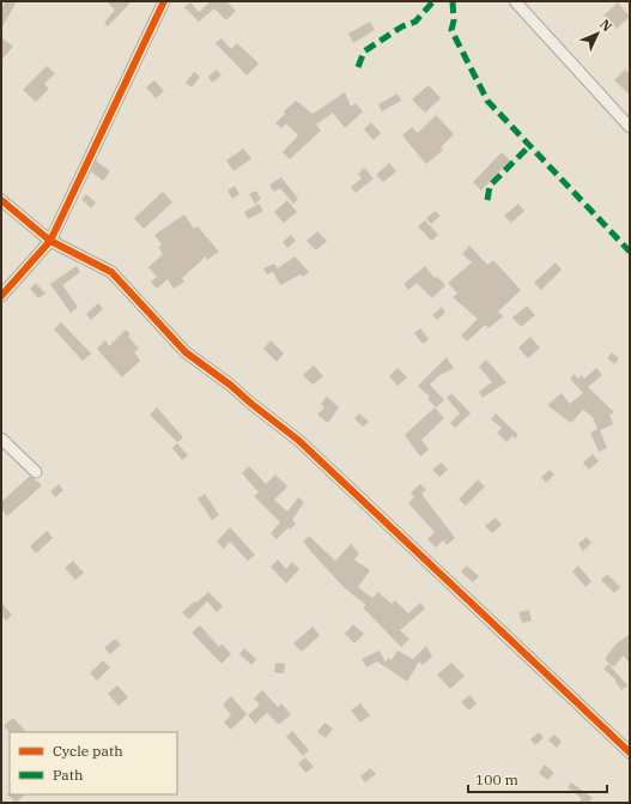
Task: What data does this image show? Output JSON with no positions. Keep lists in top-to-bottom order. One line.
{"legend":["Cycle path","Path"],"scale_bar":"100 m","north":"top right"}
